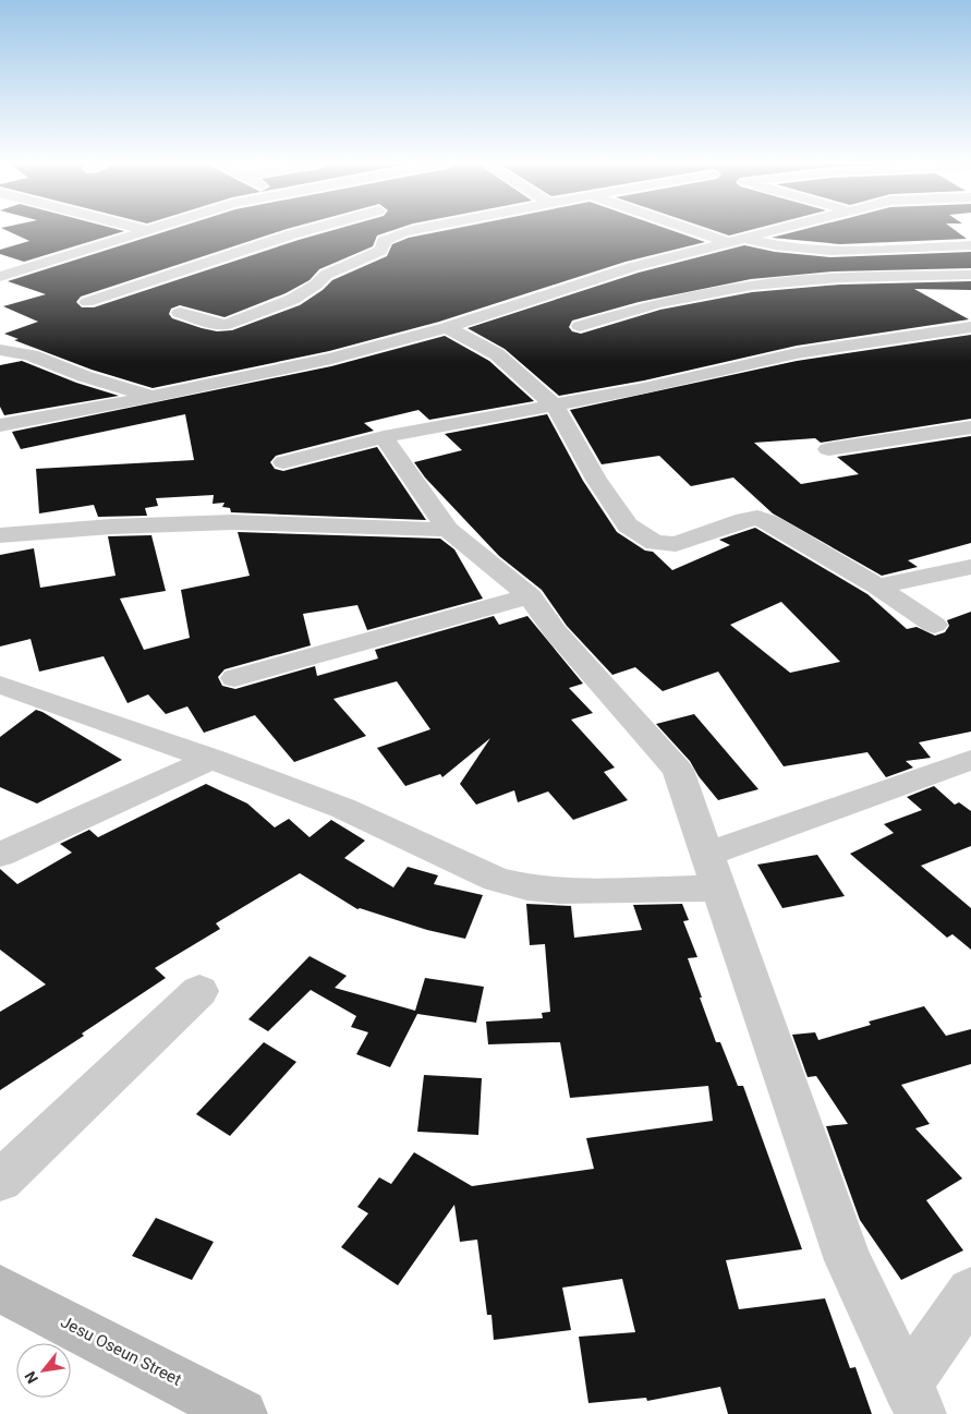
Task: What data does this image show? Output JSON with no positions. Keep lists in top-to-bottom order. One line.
{"streets":{"main road":["Jesu Oseun Street"]},"north":"bottom left"}
